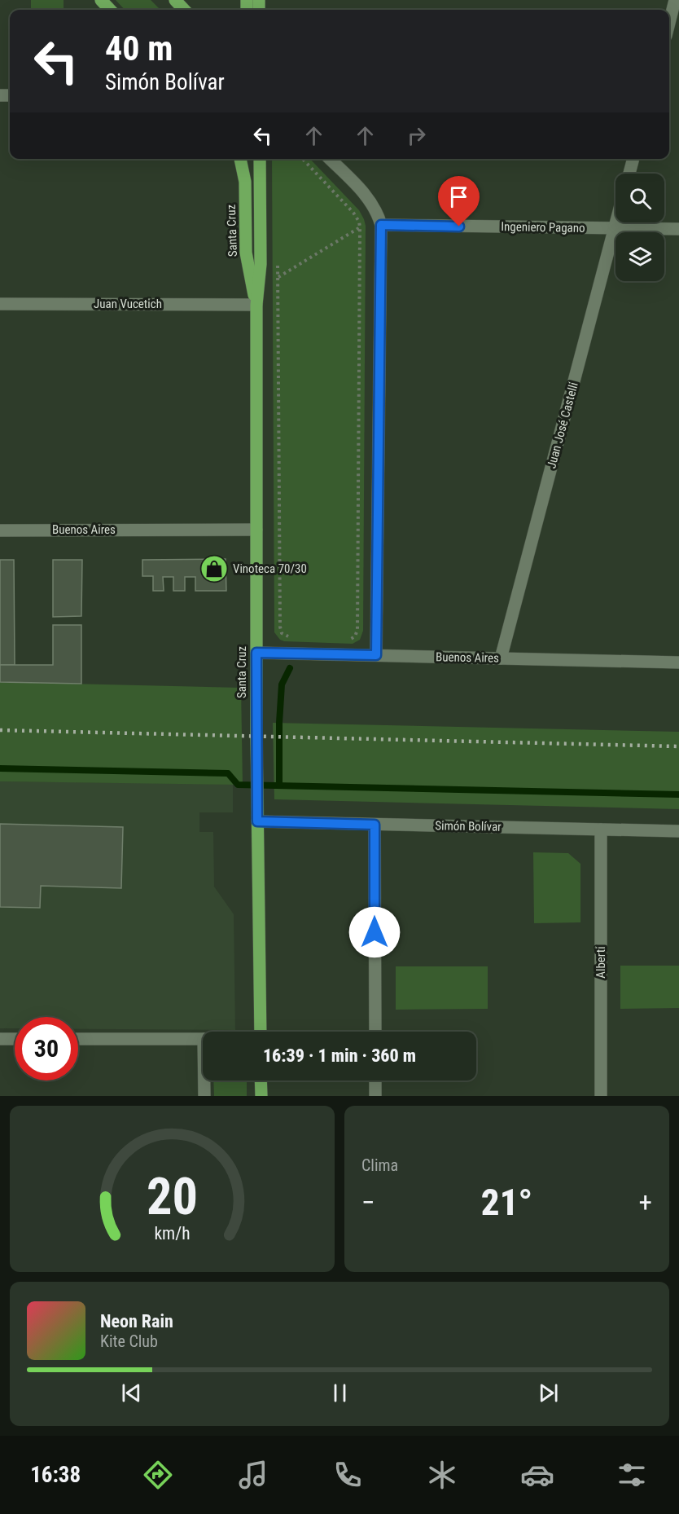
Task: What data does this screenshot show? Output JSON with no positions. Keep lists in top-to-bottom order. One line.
{"streets":{"main road":["Santa Cruz"],"street":["Ingeniero Pagano","Juan Vucetich","Juan José Castelli","Buenos Aires","Simón Bolívar","Alberti"]},"crossings":[["Ingeniero Pagano","Juan José Castelli"],["Santa Cruz","Juan Vucetich"],["Santa Cruz","Buenos Aires"],["Santa Cruz","Simón Bolívar"],["Juan José Castelli","Buenos Aires"],["Simón Bolívar","Alberti"]],"places":{"shop":["Vinoteca 70/30"]},"page":{"turn":["40 m","Simón Bolívar"],"limit":"30","trip":"16:39 · 1 min · 360 m","tile":"Clima","heat":["−","21°","+"],"song":["Neon Rain","Kite Club"],"tabs":"16:38","gauge":["20","km/h"]}}
